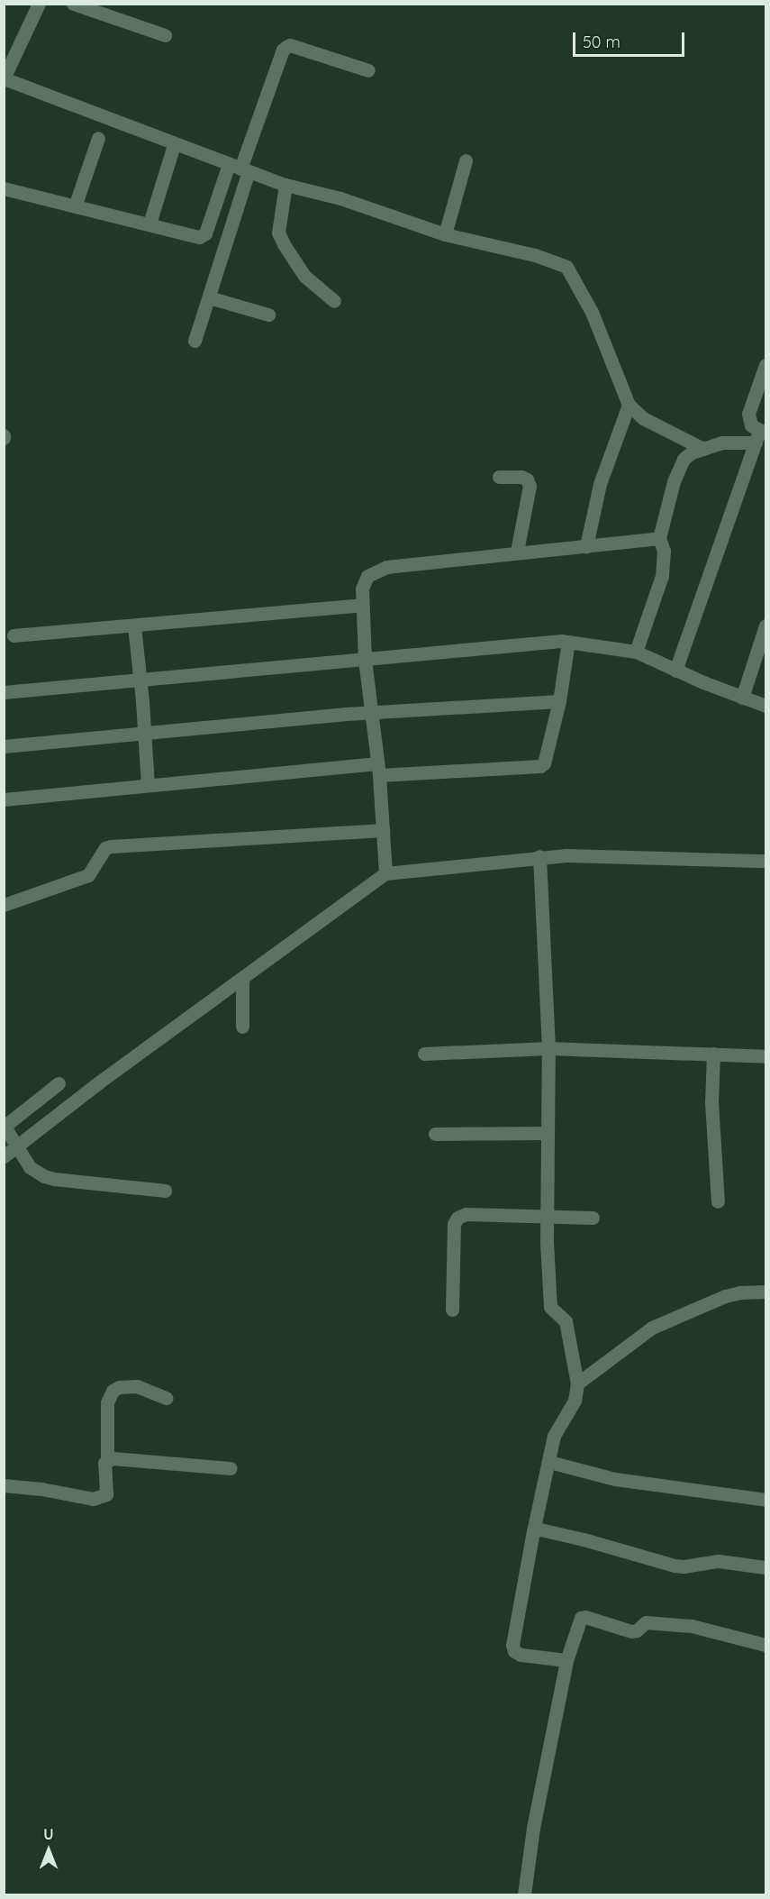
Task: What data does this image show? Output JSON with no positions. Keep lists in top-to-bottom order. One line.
{"scale_bar":"50 m","north":"top"}
